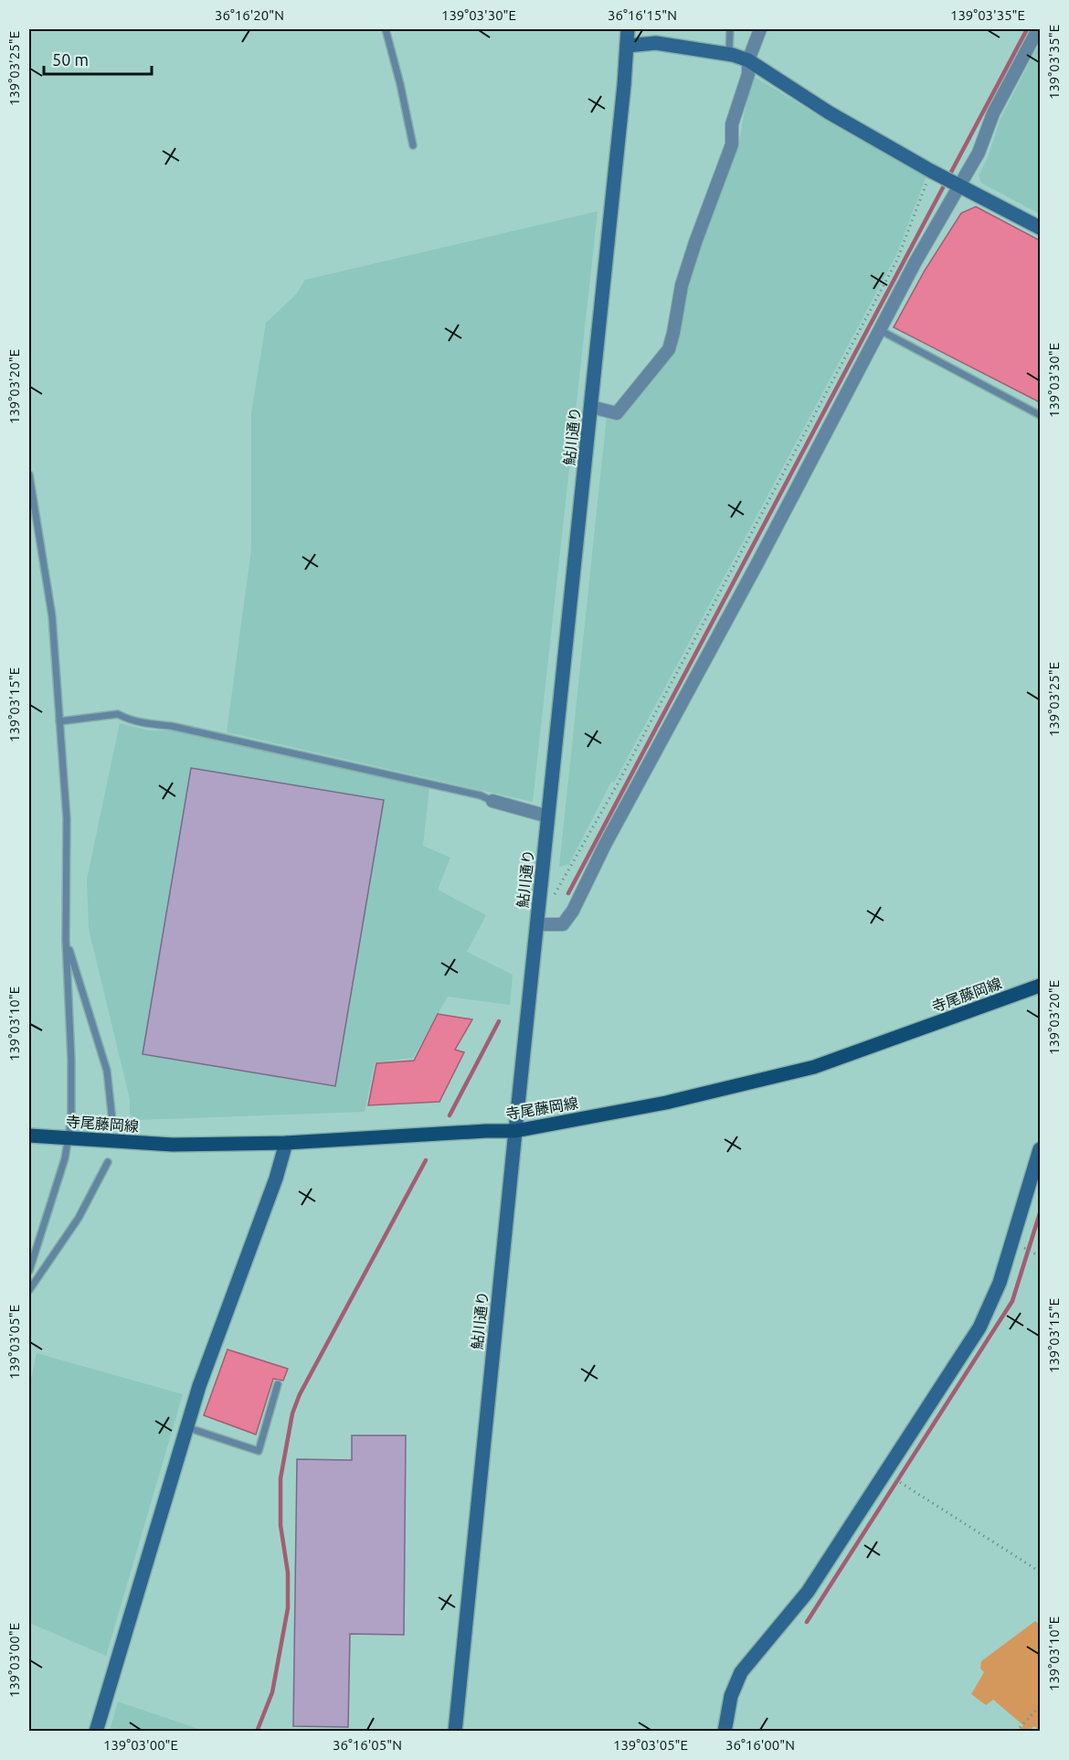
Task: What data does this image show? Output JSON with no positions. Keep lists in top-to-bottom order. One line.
{"streets":{"main road":["寺尾藤岡線"],"street":["鮎川通り"]},"crossings":[["鮎川通り","寺尾藤岡線"]],"scale_bar":"50 m","coordinates":["36°16'20\"N","139°03'30\"E","36°16'15\"N","139°03'35\"E","139°03'25\"E","139°03'20\"E","139°03'15\"E","139°03'10\"E","139°03'05\"E","139°03'00\"E","36°16'05\"N","36°16'00\"N"]}
